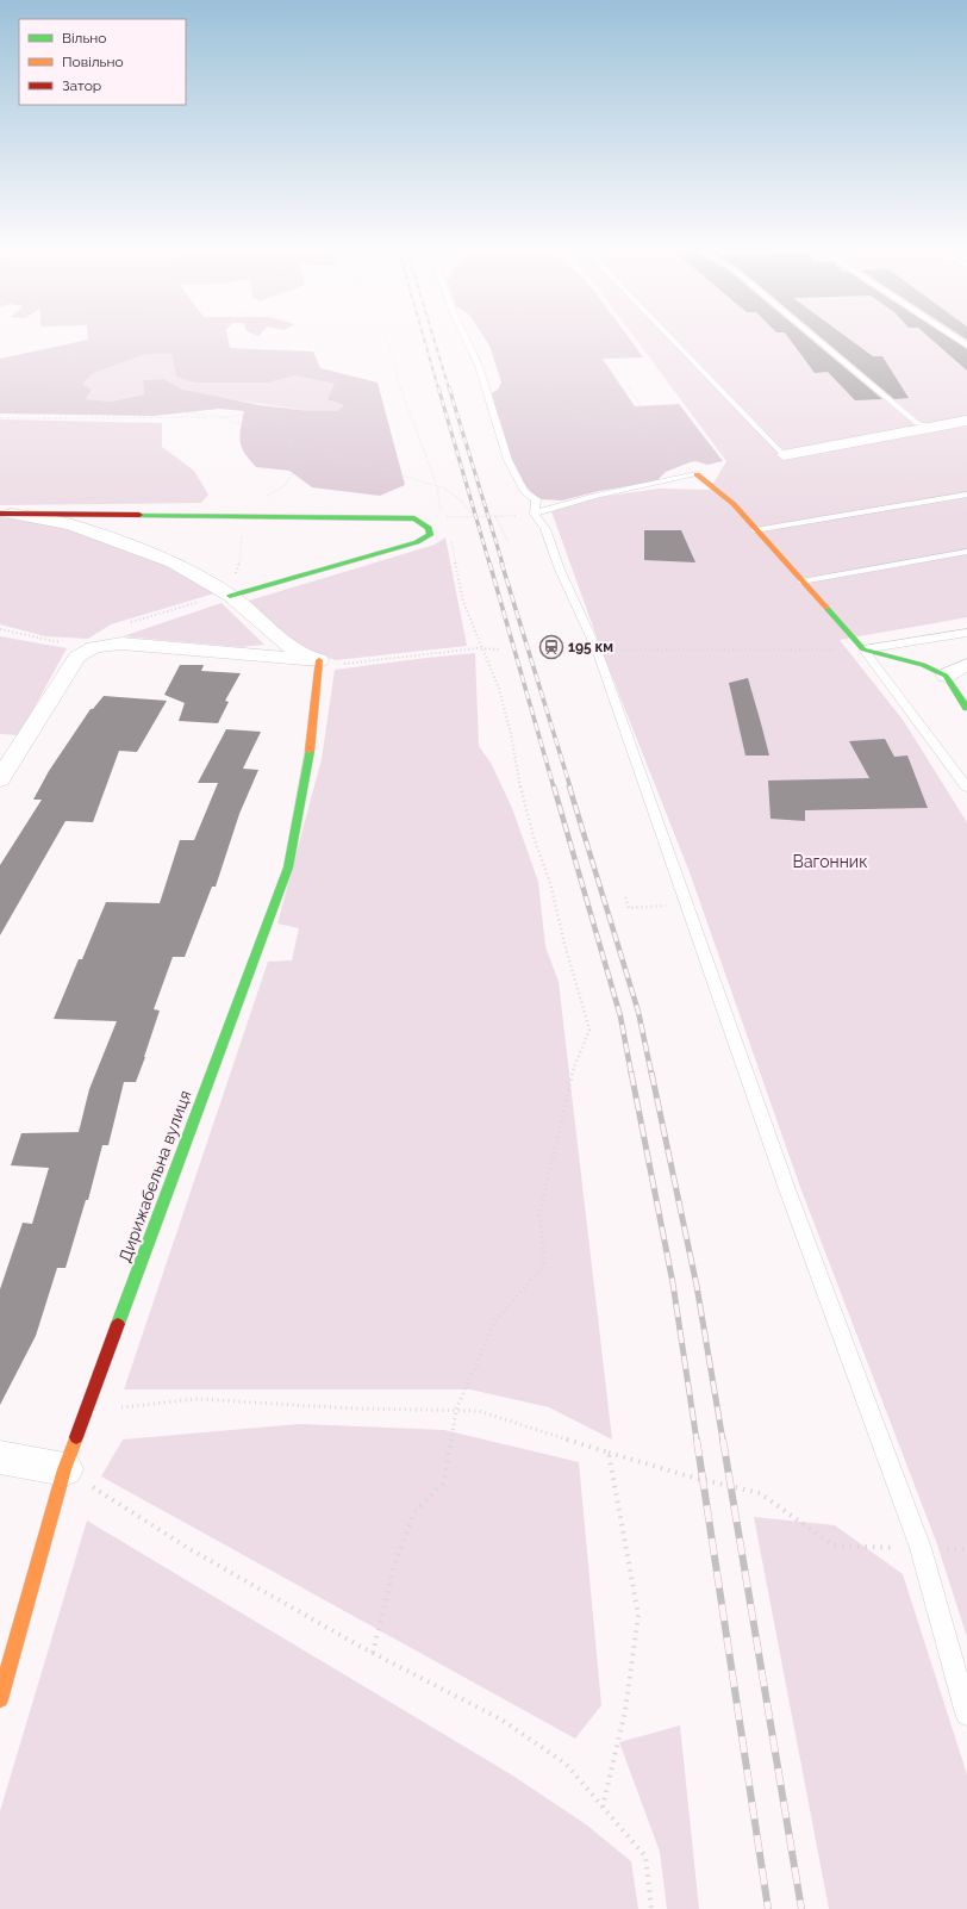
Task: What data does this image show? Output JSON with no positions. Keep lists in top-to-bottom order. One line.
{"streets":{"street":["Дирижабельна вулиця"]},"parks":["Вагонник"],"places":{"station":["195 км"]},"legend":["Вільно","Повільно","Затор"]}
